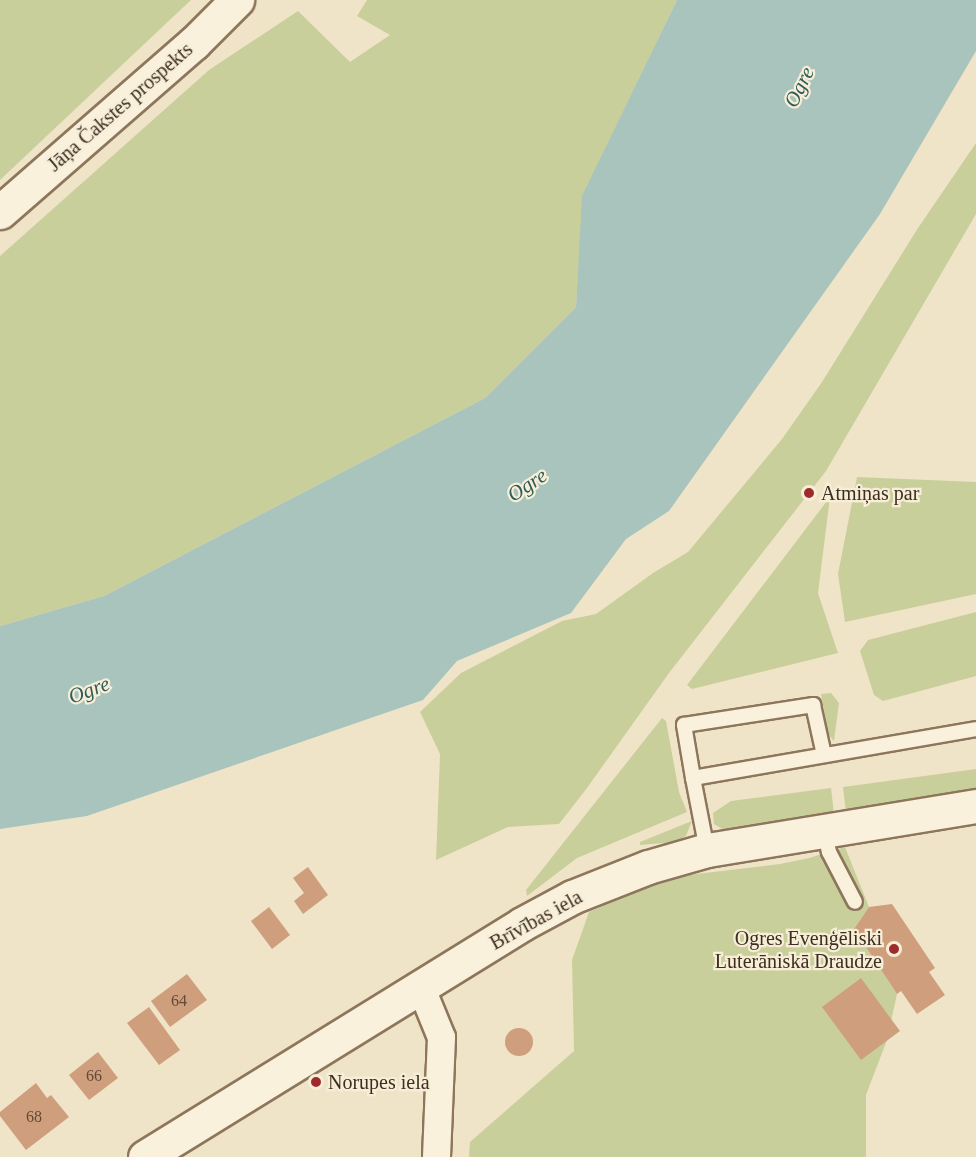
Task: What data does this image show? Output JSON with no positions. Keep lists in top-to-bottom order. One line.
{"streets":{"main road":["Jāņa Čakstes prospekts","Brīvības iela"]},"water":["Ogre"],"places":["Atmiņas par","Ogres Evenģēliski Luterāniskā Draudze","Norupes iela"],"house_numbers":["64","66","68"]}
